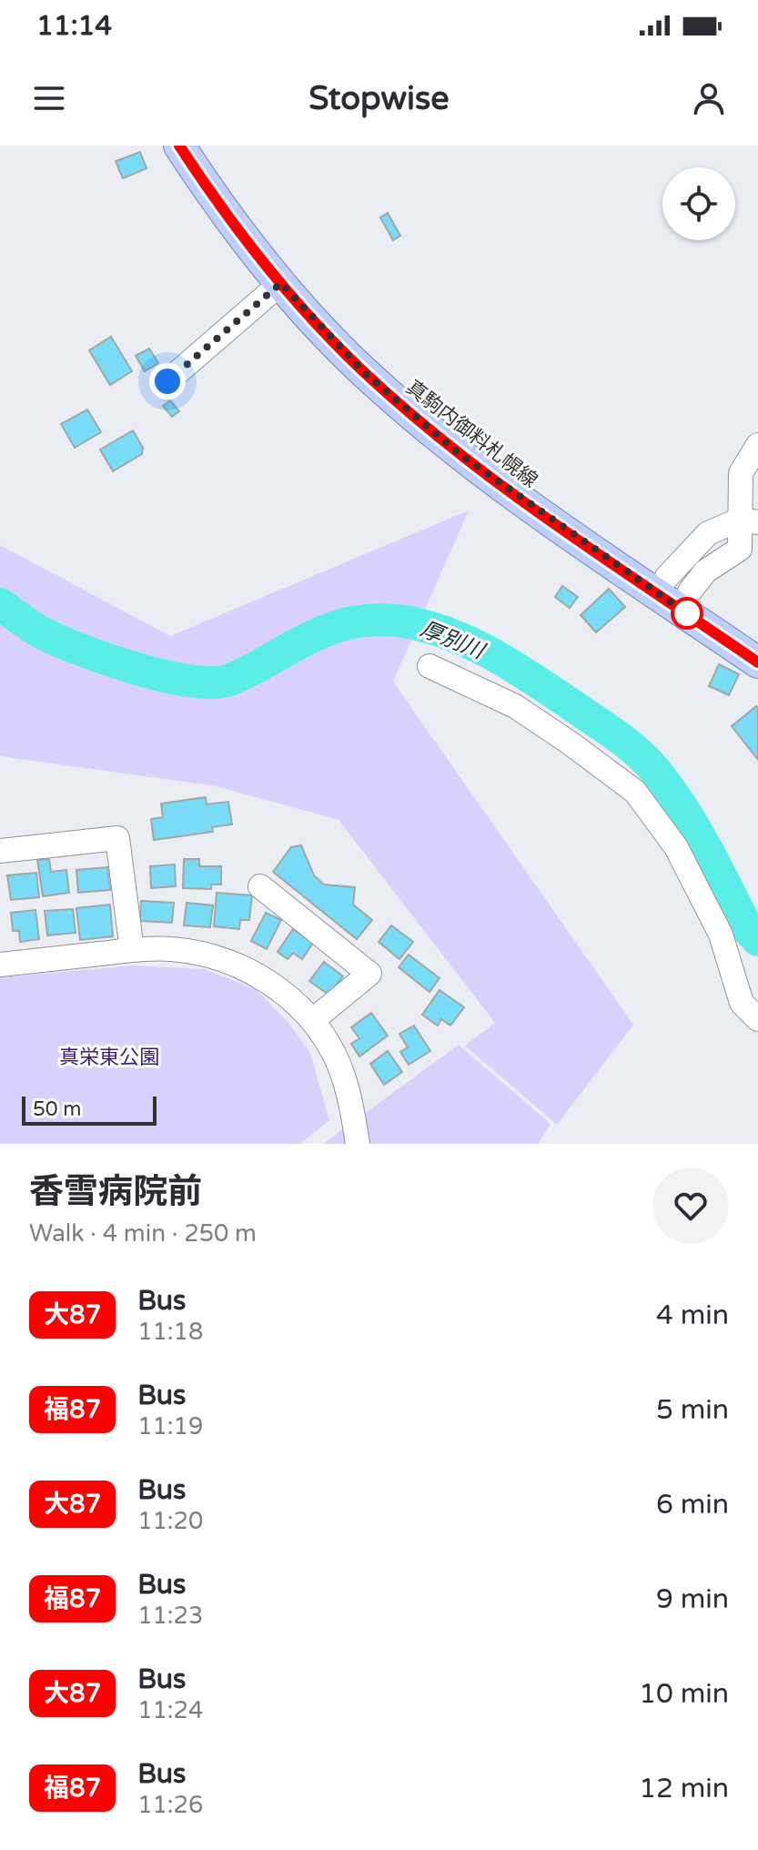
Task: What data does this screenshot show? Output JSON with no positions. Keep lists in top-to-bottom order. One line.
{"streets":{"main road":["真駒内御料札幌線"]},"water":["厚別川"],"parks":["真栄東公園"],"lines":["bus line 大87"],"scale_bar":"50 m","page":{"status":"11:14","header":"Stopwise","scale":"50 m","heading":["香雪病院前","Walk · 4 min · 250 m"],"list":[{"mark":"大87","name":"Bus","note":"11:18","value":"4 min"},{"mark":"福87","name":"Bus","note":"11:19","value":"5 min"},{"mark":"大87","name":"Bus","note":"11:20","value":"6 min"},{"mark":"福87","name":"Bus","note":"11:23","value":"9 min"},{"mark":"大87","name":"Bus","note":"11:24","value":"10 min"},{"mark":"福87","name":"Bus","note":"11:26","value":"12 min"}]}}
